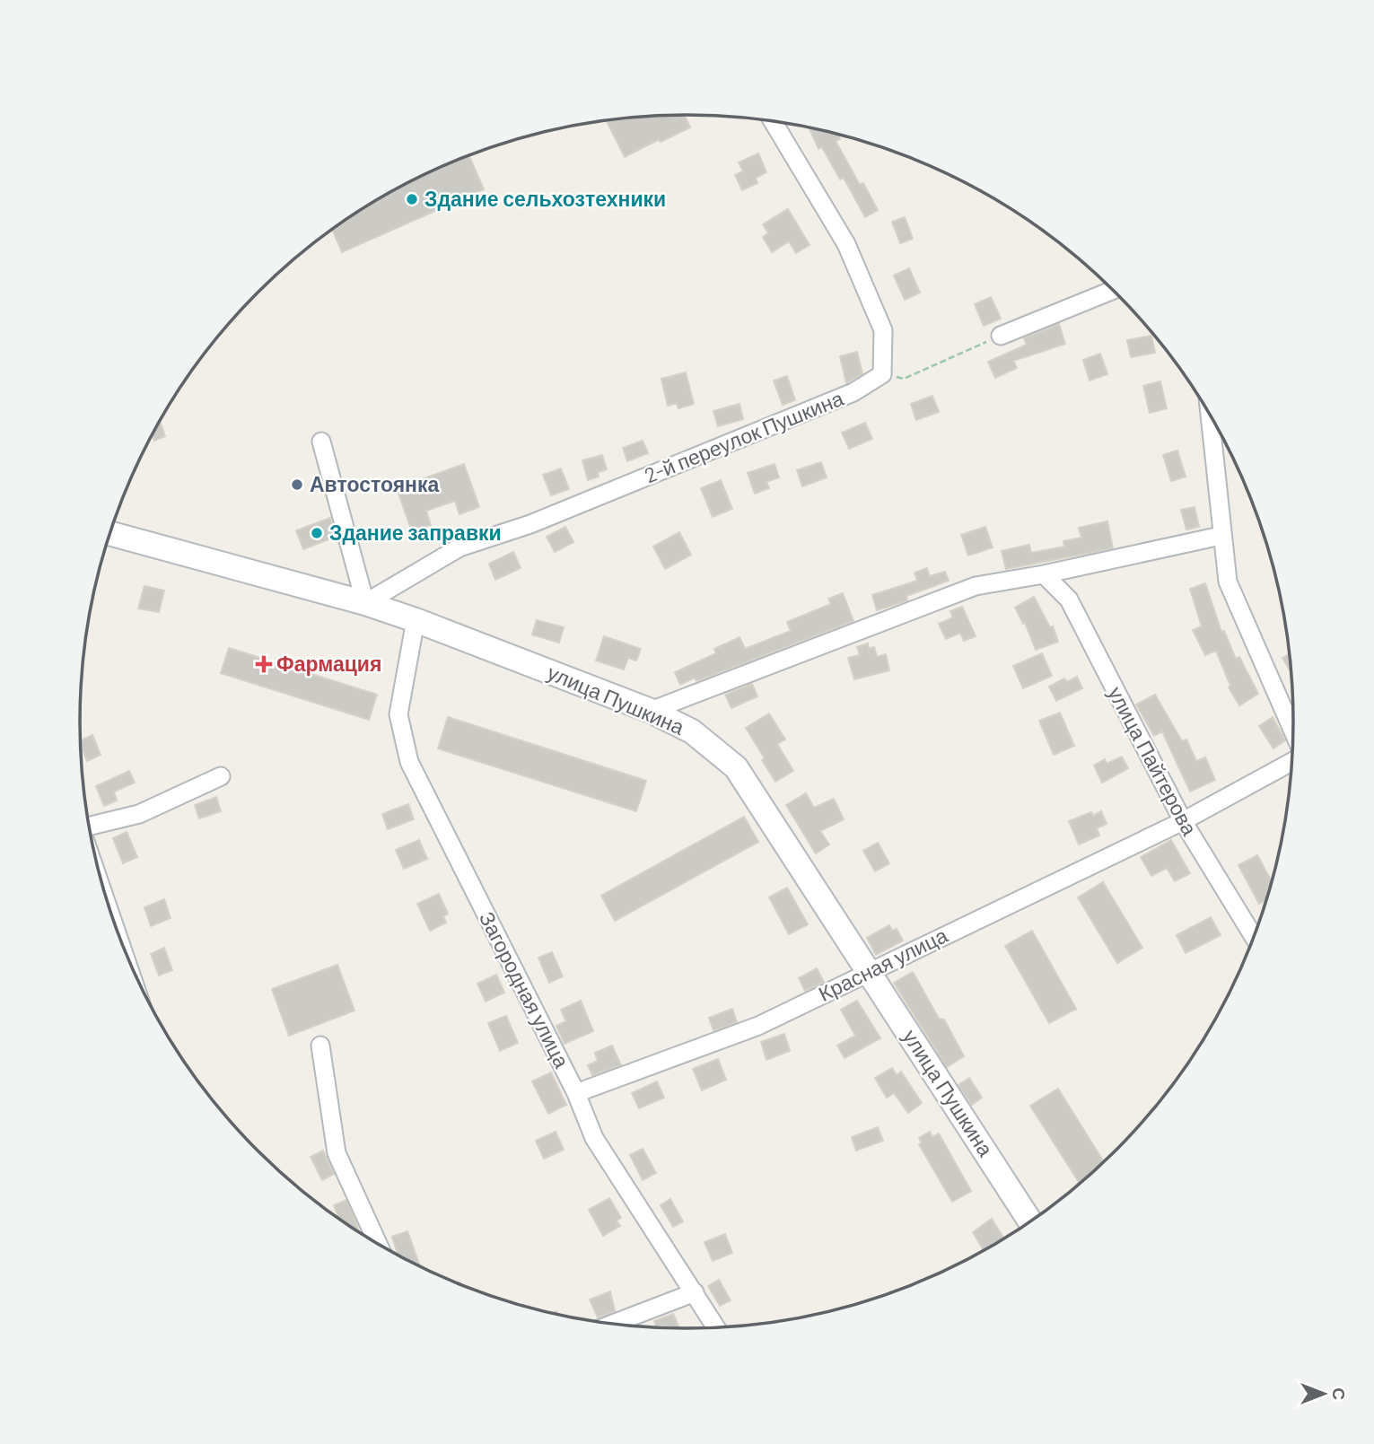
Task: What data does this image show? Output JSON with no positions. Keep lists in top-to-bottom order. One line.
{"streets":{"main road":["улица Пушкина"],"street":["2-й переулок Пушкина","улица Пайтерова","Красная улица","Загородная улица"]},"crossings":[["2-й переулок Пушкина","улица Пушкина"],["улица Пушкина","Красная улица"],["улица Пушкина","Загородная улица"],["улица Пайтерова","Красная улица"],["Красная улица","Загородная улица"]],"places":{"other":["Здание сельхозтехники","Автостоянка","Здание заправки"],"health":["Фармация"]},"north":"right"}
